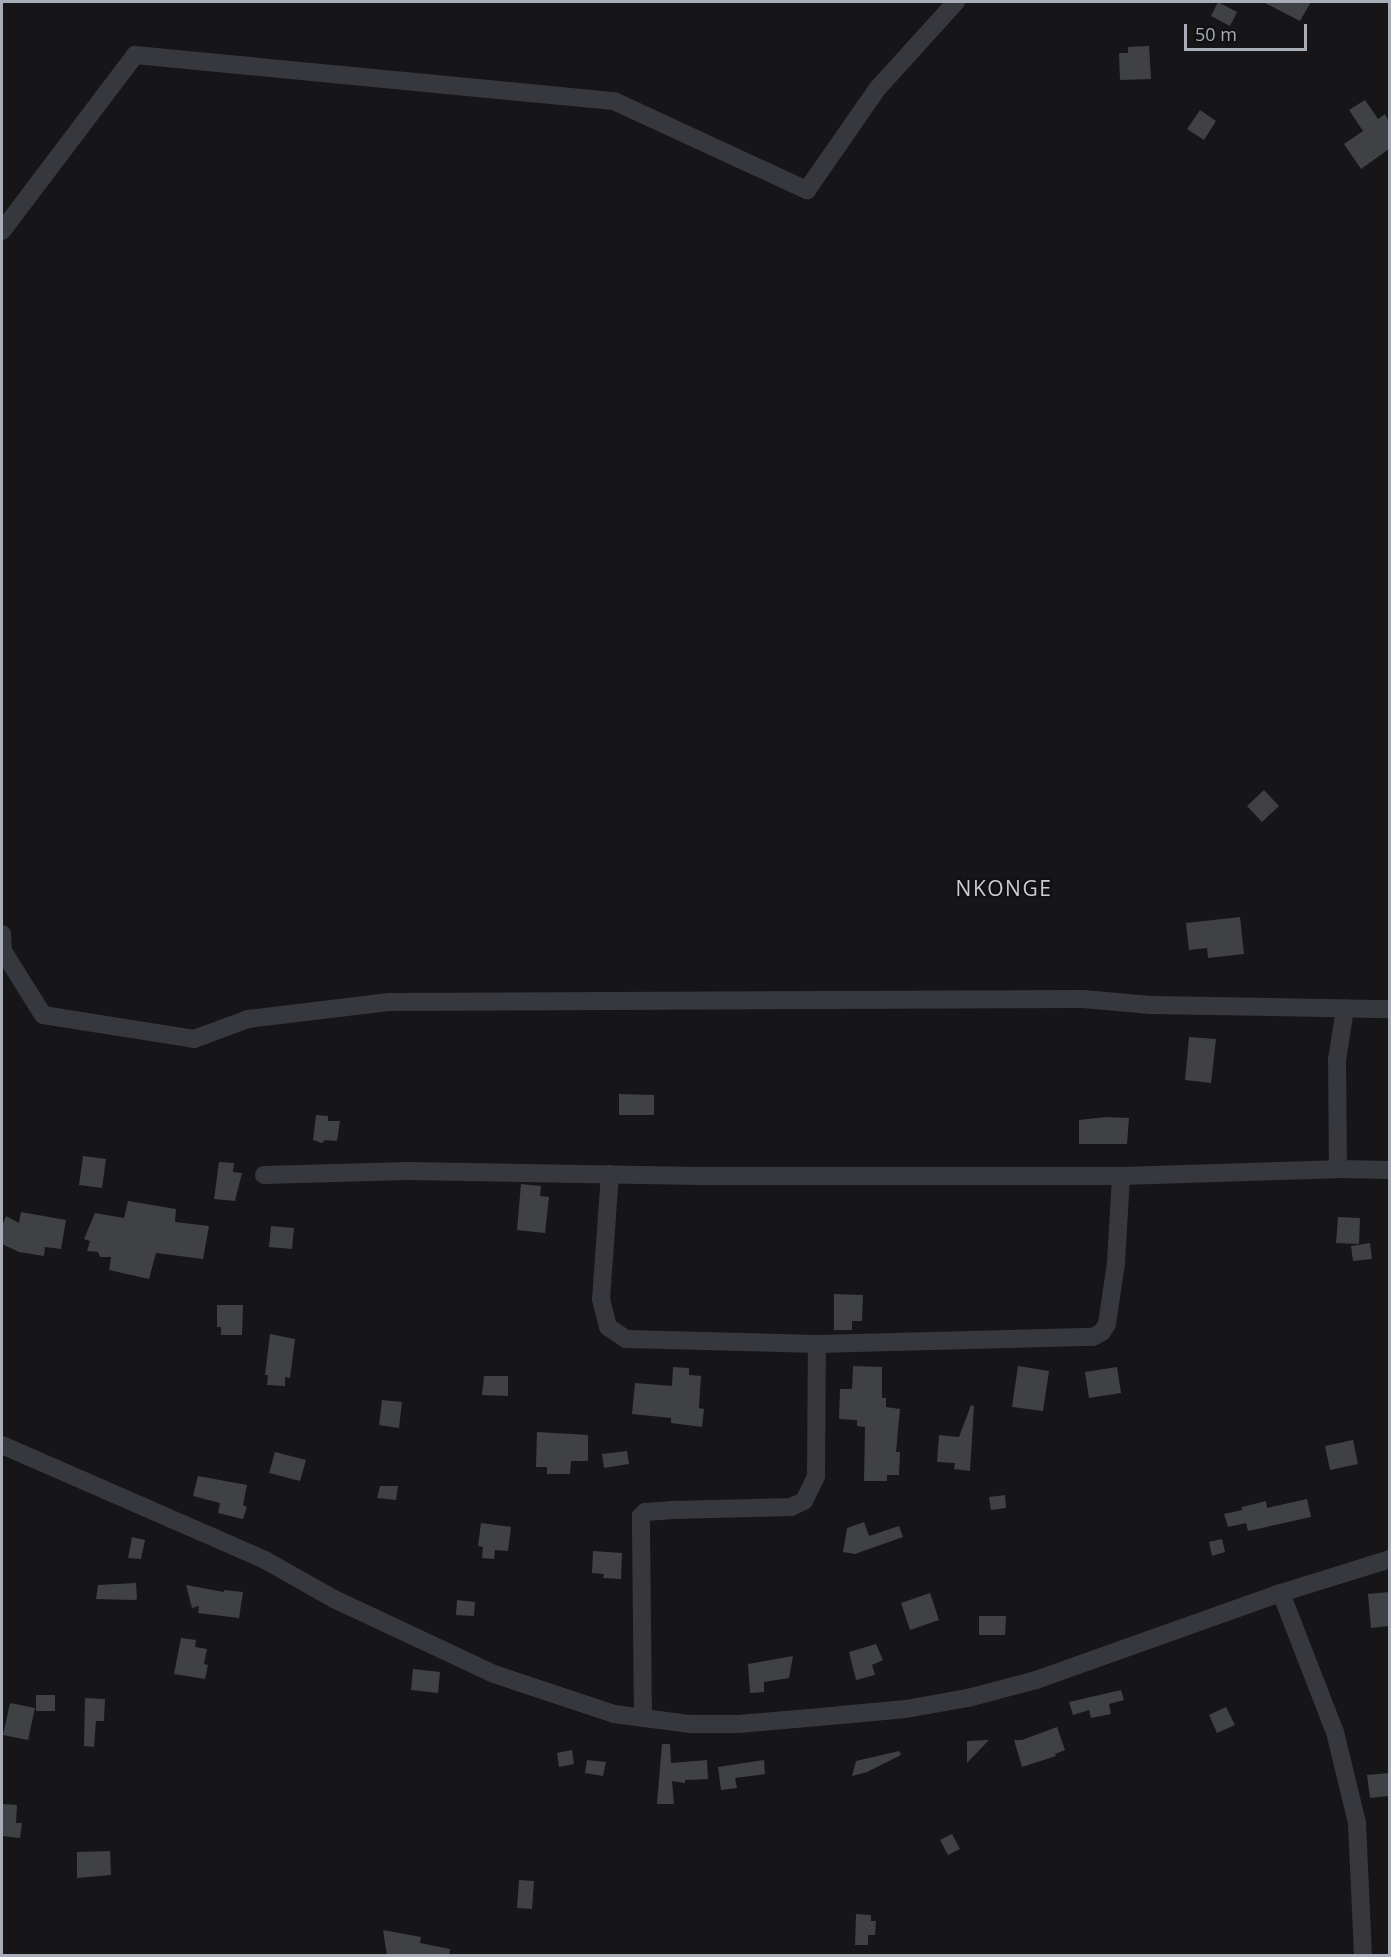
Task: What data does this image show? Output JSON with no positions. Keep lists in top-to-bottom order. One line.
{"districts":["NKONGE"],"scale_bar":"50 m"}
